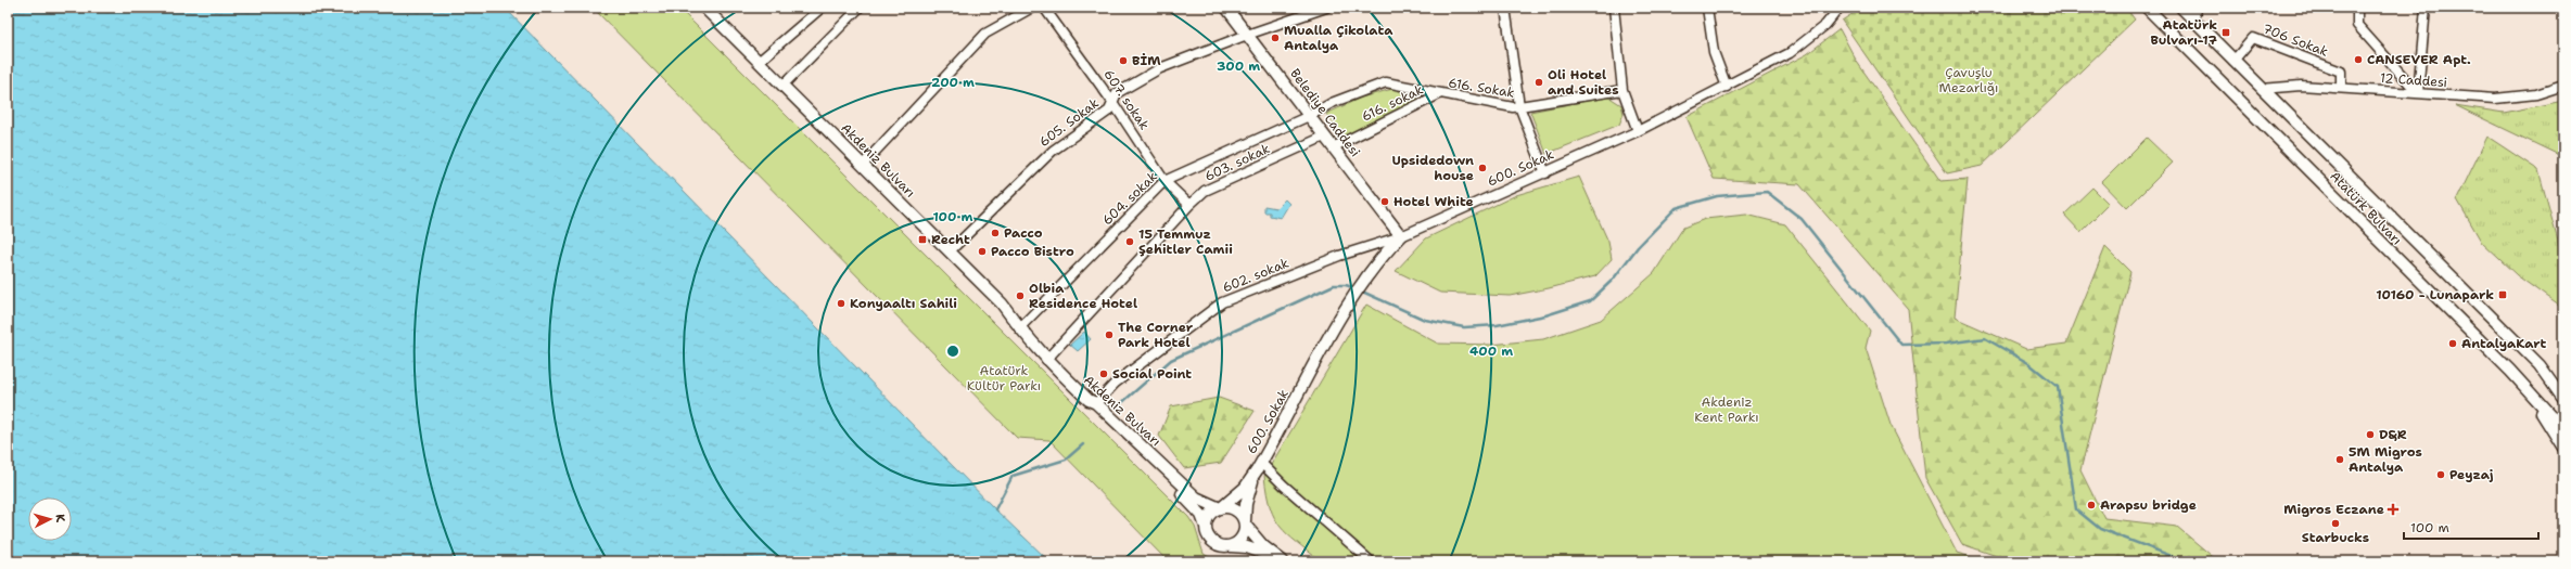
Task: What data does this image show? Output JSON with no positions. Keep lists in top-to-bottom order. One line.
{"streets":{"main road":["Belediye Caddesi","Akdeniz Bulvarı","600. Sokak","Atatürk Bulvarı"],"street":["706 Sokak","12 Caddesi","616. Sokak","607. sokak","616. sokak","605. Sokak","603. sokak","604. sokak","602. sokak"]},"crossings":[["706 Sokak","12 Caddesi"],["706 Sokak","Atatürk Bulvarı"],["12 Caddesi","Atatürk Bulvarı"],["616. Sokak","616. sokak"],["616. Sokak","Belediye Caddesi"],["616. Sokak","604. sokak"],["607. sokak","605. Sokak"],["607. sokak","603. sokak"],["607. sokak","604. sokak"],["616. sokak","Belediye Caddesi"],["Belediye Caddesi","605. Sokak"],["Belediye Caddesi","603. sokak"],["Belediye Caddesi","600. Sokak"],["Belediye Caddesi","604. sokak"],["Belediye Caddesi","602. sokak"],["605. Sokak","Akdeniz Bulvarı"],["Akdeniz Bulvarı","603. sokak"],["Akdeniz Bulvarı","604. sokak"],["Akdeniz Bulvarı","602. sokak"],["600. Sokak","602. sokak"]],"parks":["Çavuşlu Mezarlığı","Atatürk Kültür Parkı","Akdeniz Kent Parkı"],"places":{"transit":["Atatürk Bulvarı-17","Recht","10160 - Lunapark"],"other":["Mualla Çikolata Antalya","CANSEVER Apt.","BİM","Oli Hotel and Suites","Upsidedown house","Hotel White","Pacco","15 Temmuz Şehitler Camii","Pacco Bistro","Olbia Residence Hotel","Konyaaltı Sahili","The Corner Park Hotel","AntalyaKart","Social Point","D&R","5M Migros Antalya","Peyzaj","Arapsu bridge","Starbucks"],"health":["Migros Eczane"]},"scale_bar":"100 m","north":"right","rings":["300 m","200 m","100 m","400 m"]}
